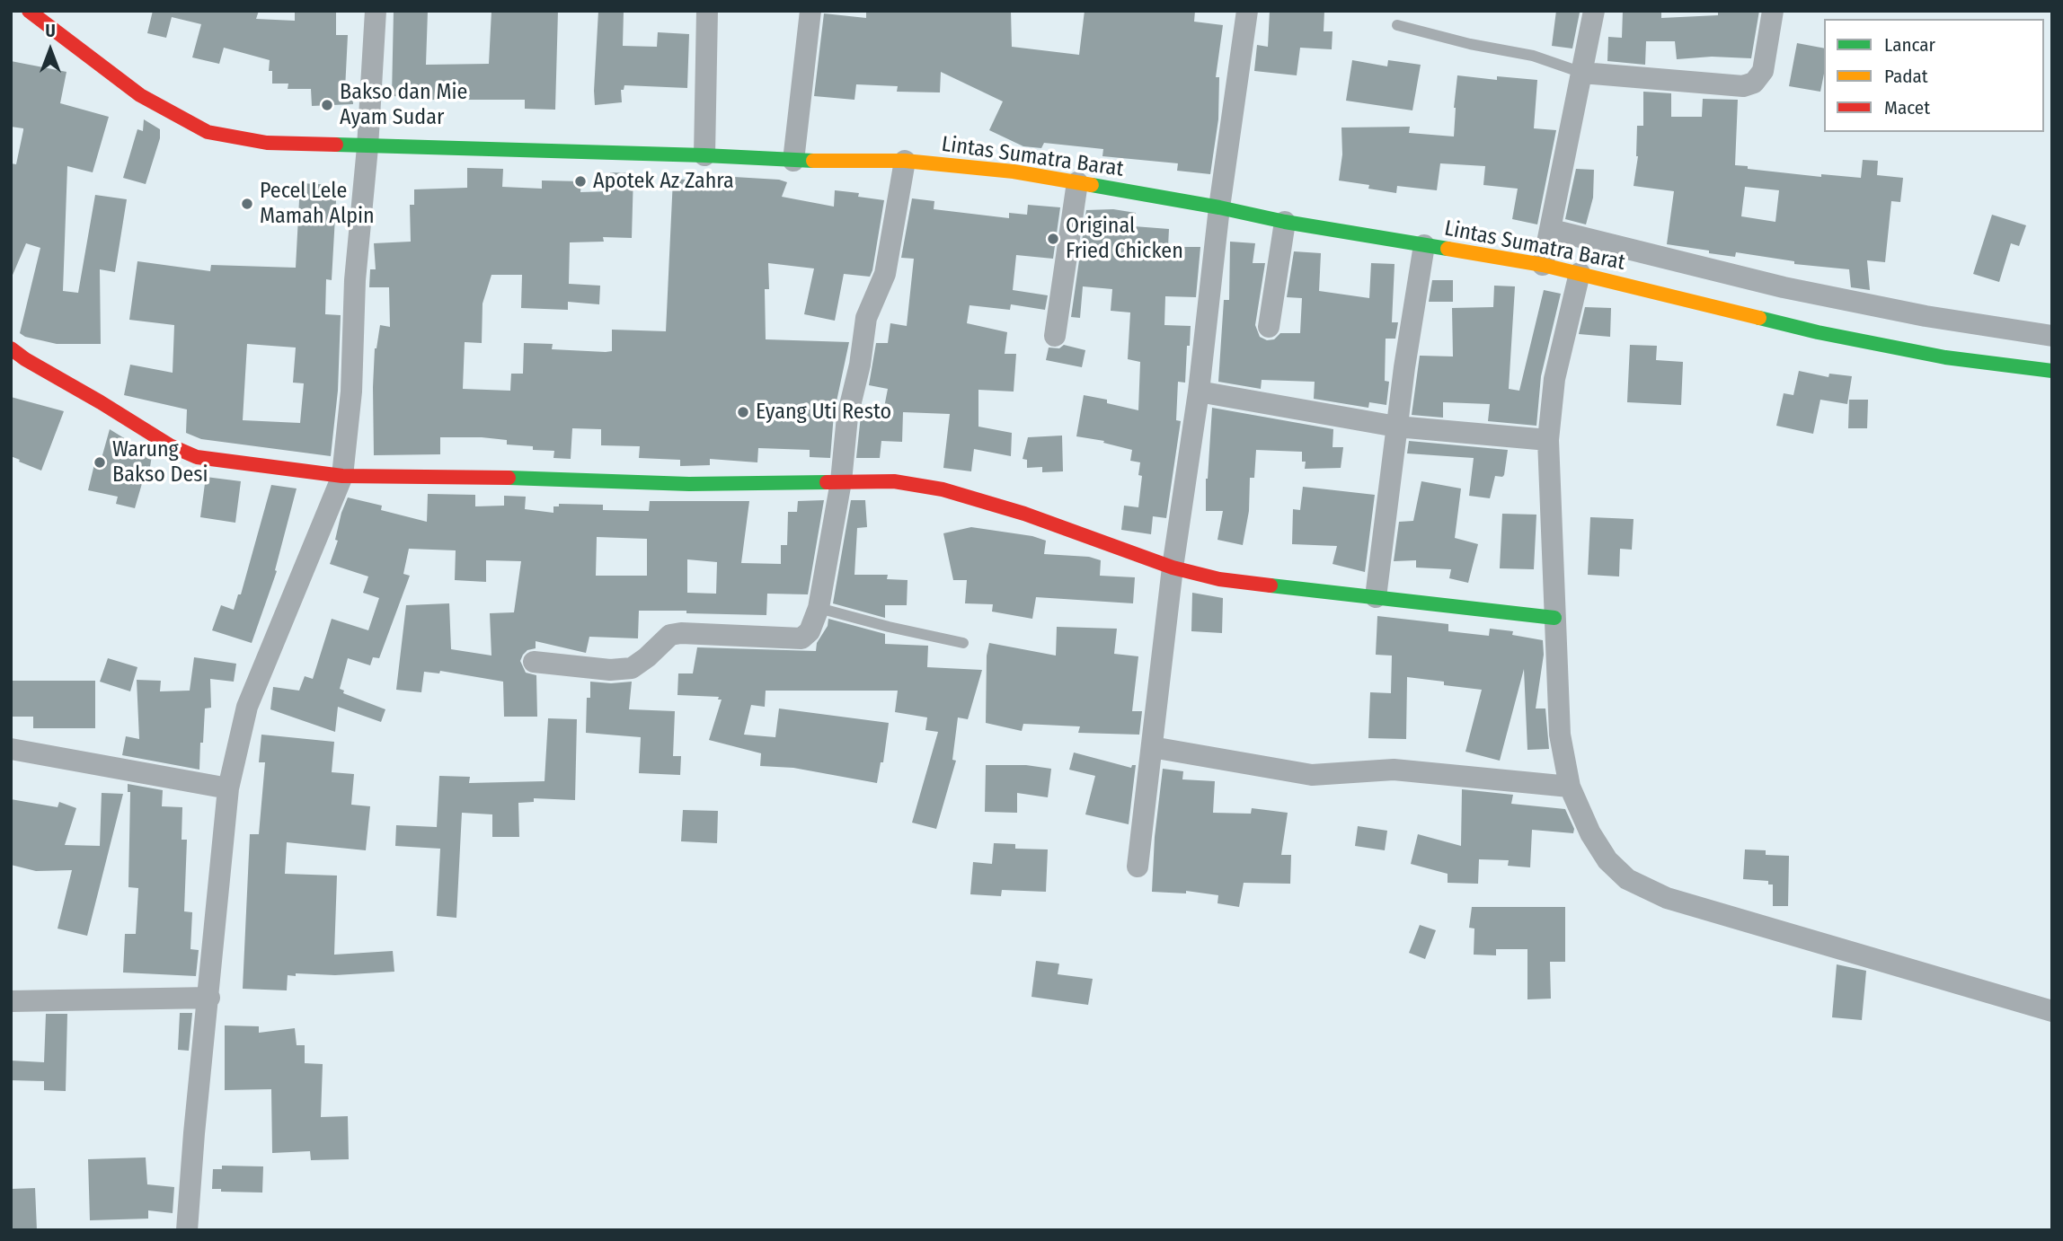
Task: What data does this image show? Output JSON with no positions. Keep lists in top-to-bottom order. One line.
{"streets":{"main road":["Lintas Sumatra Barat"]},"places":["Bakso dan Mie Ayam Sudar","Apotek Az Zahra","Pecel Lele Mamah Alpin","Original Fried Chicken","Eyang Uti Resto","Warung Bakso Desi"],"legend":["Lancar","Padat","Macet"],"north":"top"}
